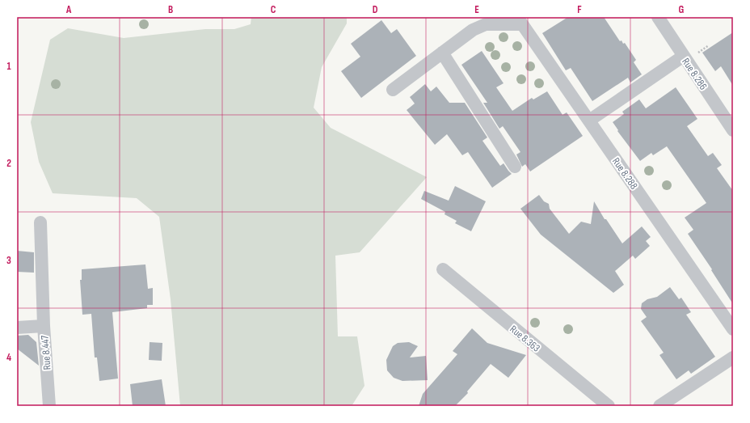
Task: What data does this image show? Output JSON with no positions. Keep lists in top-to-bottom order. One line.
{"streets":{"street":["Rue 8.286","Rue 8.288","Rue 8.363","Rue 8.447"]},"grid":{"columns":["A","B","C","D","E","F","G"],"rows":["1","2","3","4"]}}
